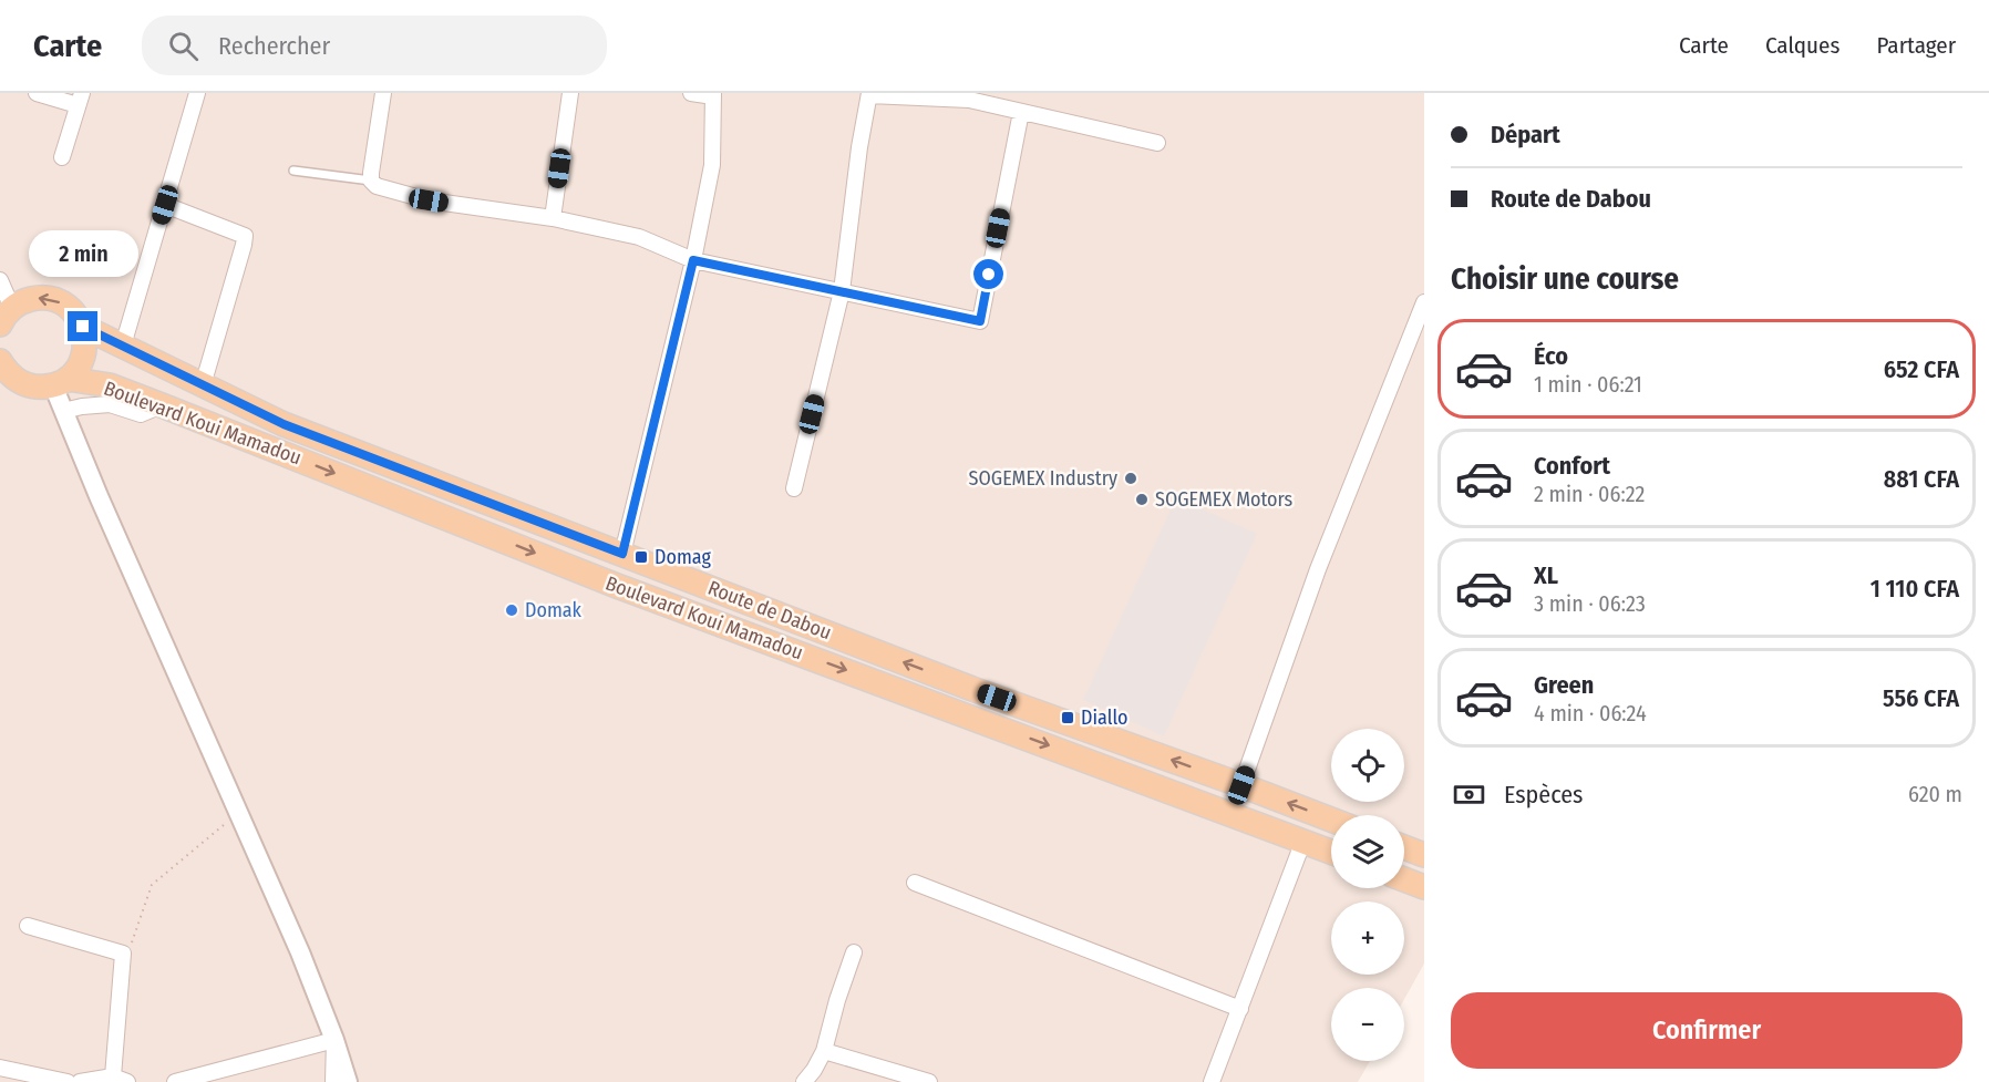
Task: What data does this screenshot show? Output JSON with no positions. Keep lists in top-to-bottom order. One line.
{"streets":{"main road":["Boulevard Koui Mamadou","Route de Dabou"]},"one_way":["Boulevard Koui Mamadou","Route de Dabou"],"places":{"other":["SOGEMEX Industry","SOGEMEX Motors","Domak"],"transit":["Domag","Diallo"]},"page":{"header":"Carte","search":"Rechercher","nav":["Carte","Calques","Partager"],"banner":["Départ","Route de Dabou"],"bubble":"2 min","heading":"Choisir une course","list":[{"name":"Éco","note":"1 min · 06:21","value":"652 CFA"},{"name":"Confort","note":"2 min · 06:22","value":"881 CFA"},{"name":"XL","note":"3 min · 06:23","value":"1 110 CFA"},{"name":"Green","note":"4 min · 06:24","value":"556 CFA"}],"map_buttons":["+","−"],"pay":["Espèces","620 m"],"buttons":"Confirmer"}}
